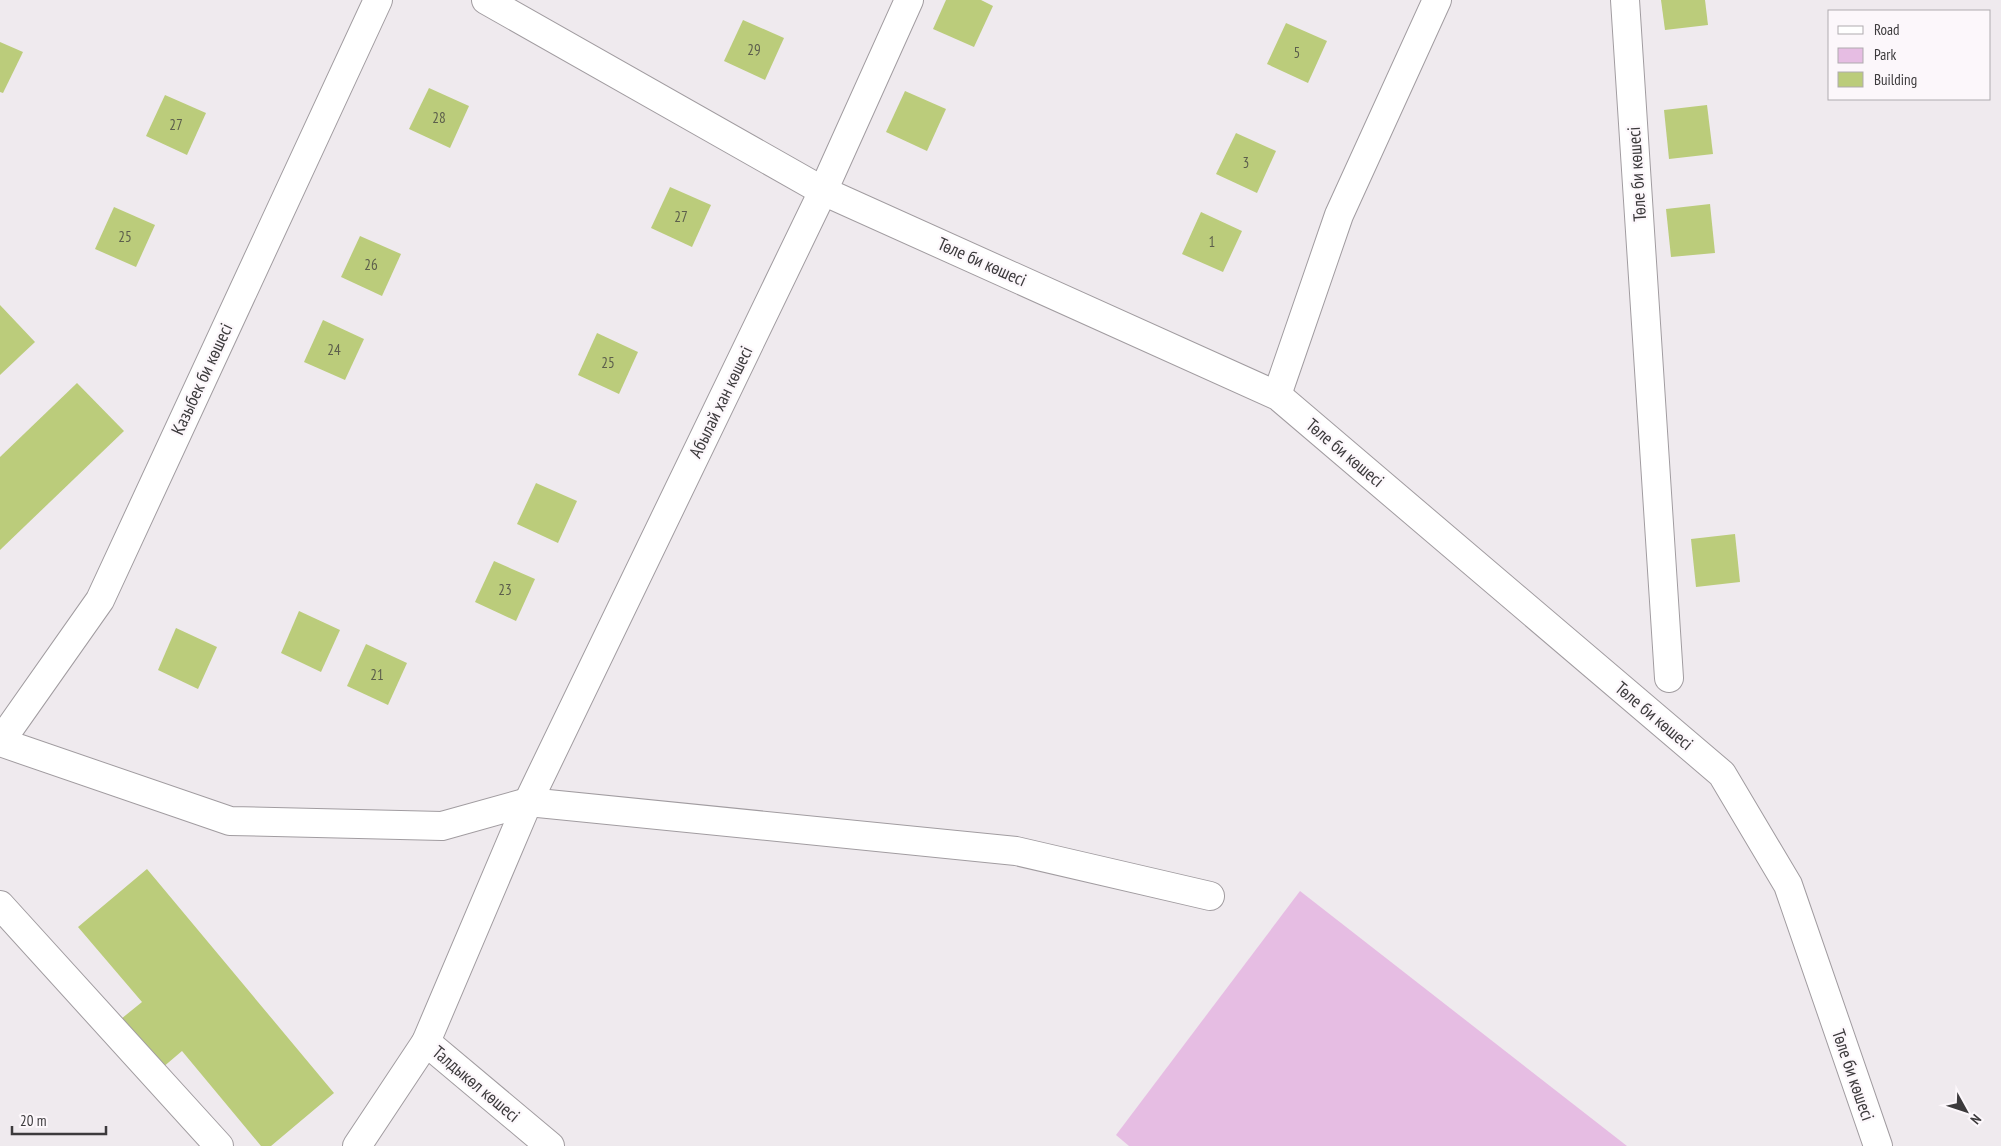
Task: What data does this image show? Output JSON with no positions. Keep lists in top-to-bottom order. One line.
{"streets":{"street":["Төле би көшесі","Казыбек би көшесі","Абылай хан көшесі","Талдыкөл көшесі"]},"crossings":[["Төле би көшесі","Абылай хан көшесі"],["Абылай хан көшесі","Талдыкөл көшесі"]],"house_numbers":["29","5","28","27","3","27","25","1","26","24","25","23","21"],"legend":["Road","Park","Building"],"scale_bar":"20 m","north":"bottom right"}
